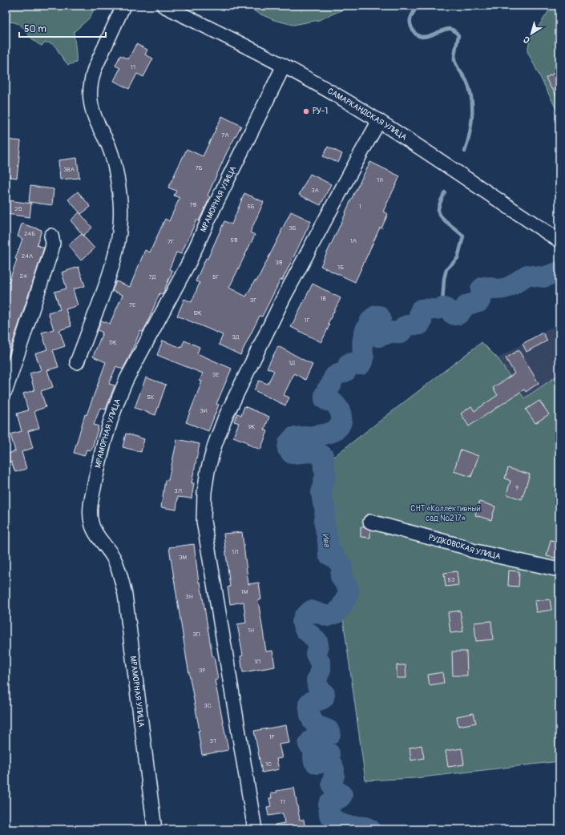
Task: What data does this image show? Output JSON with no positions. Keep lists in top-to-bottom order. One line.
{"streets":{"street":["САМАРКАНДСКАЯ УЛИЦА","МРАМОРНАЯ УЛИЦА","РУДКОВСКАЯ УЛИЦА"]},"crossings":[["САМАРКАНДСКАЯ УЛИЦА","МРАМОРНАЯ УЛИЦА"]],"water":["Ива"],"parks":["СНТ «Коллективный сад №217»"],"places":["РУ-1"],"house_numbers":["11","7А","7Б","38А","1Я","3А","7В","5Б","1","26","3Б","24Б","5В","1А","7Г","24А","3В","1Б","24","7Д","5Г","1В","3Г","7Е","5Ж","1Г","3Д","7Ж","1Д","3Е","5К","3И","1Ж","9","3Л","1Л","3М","53","1М","3Н","1Н","3П","1П","3Р","3С","1Р","3Т","1С","1Т"],"scale_bar":"50 m","north":"bottom left"}
